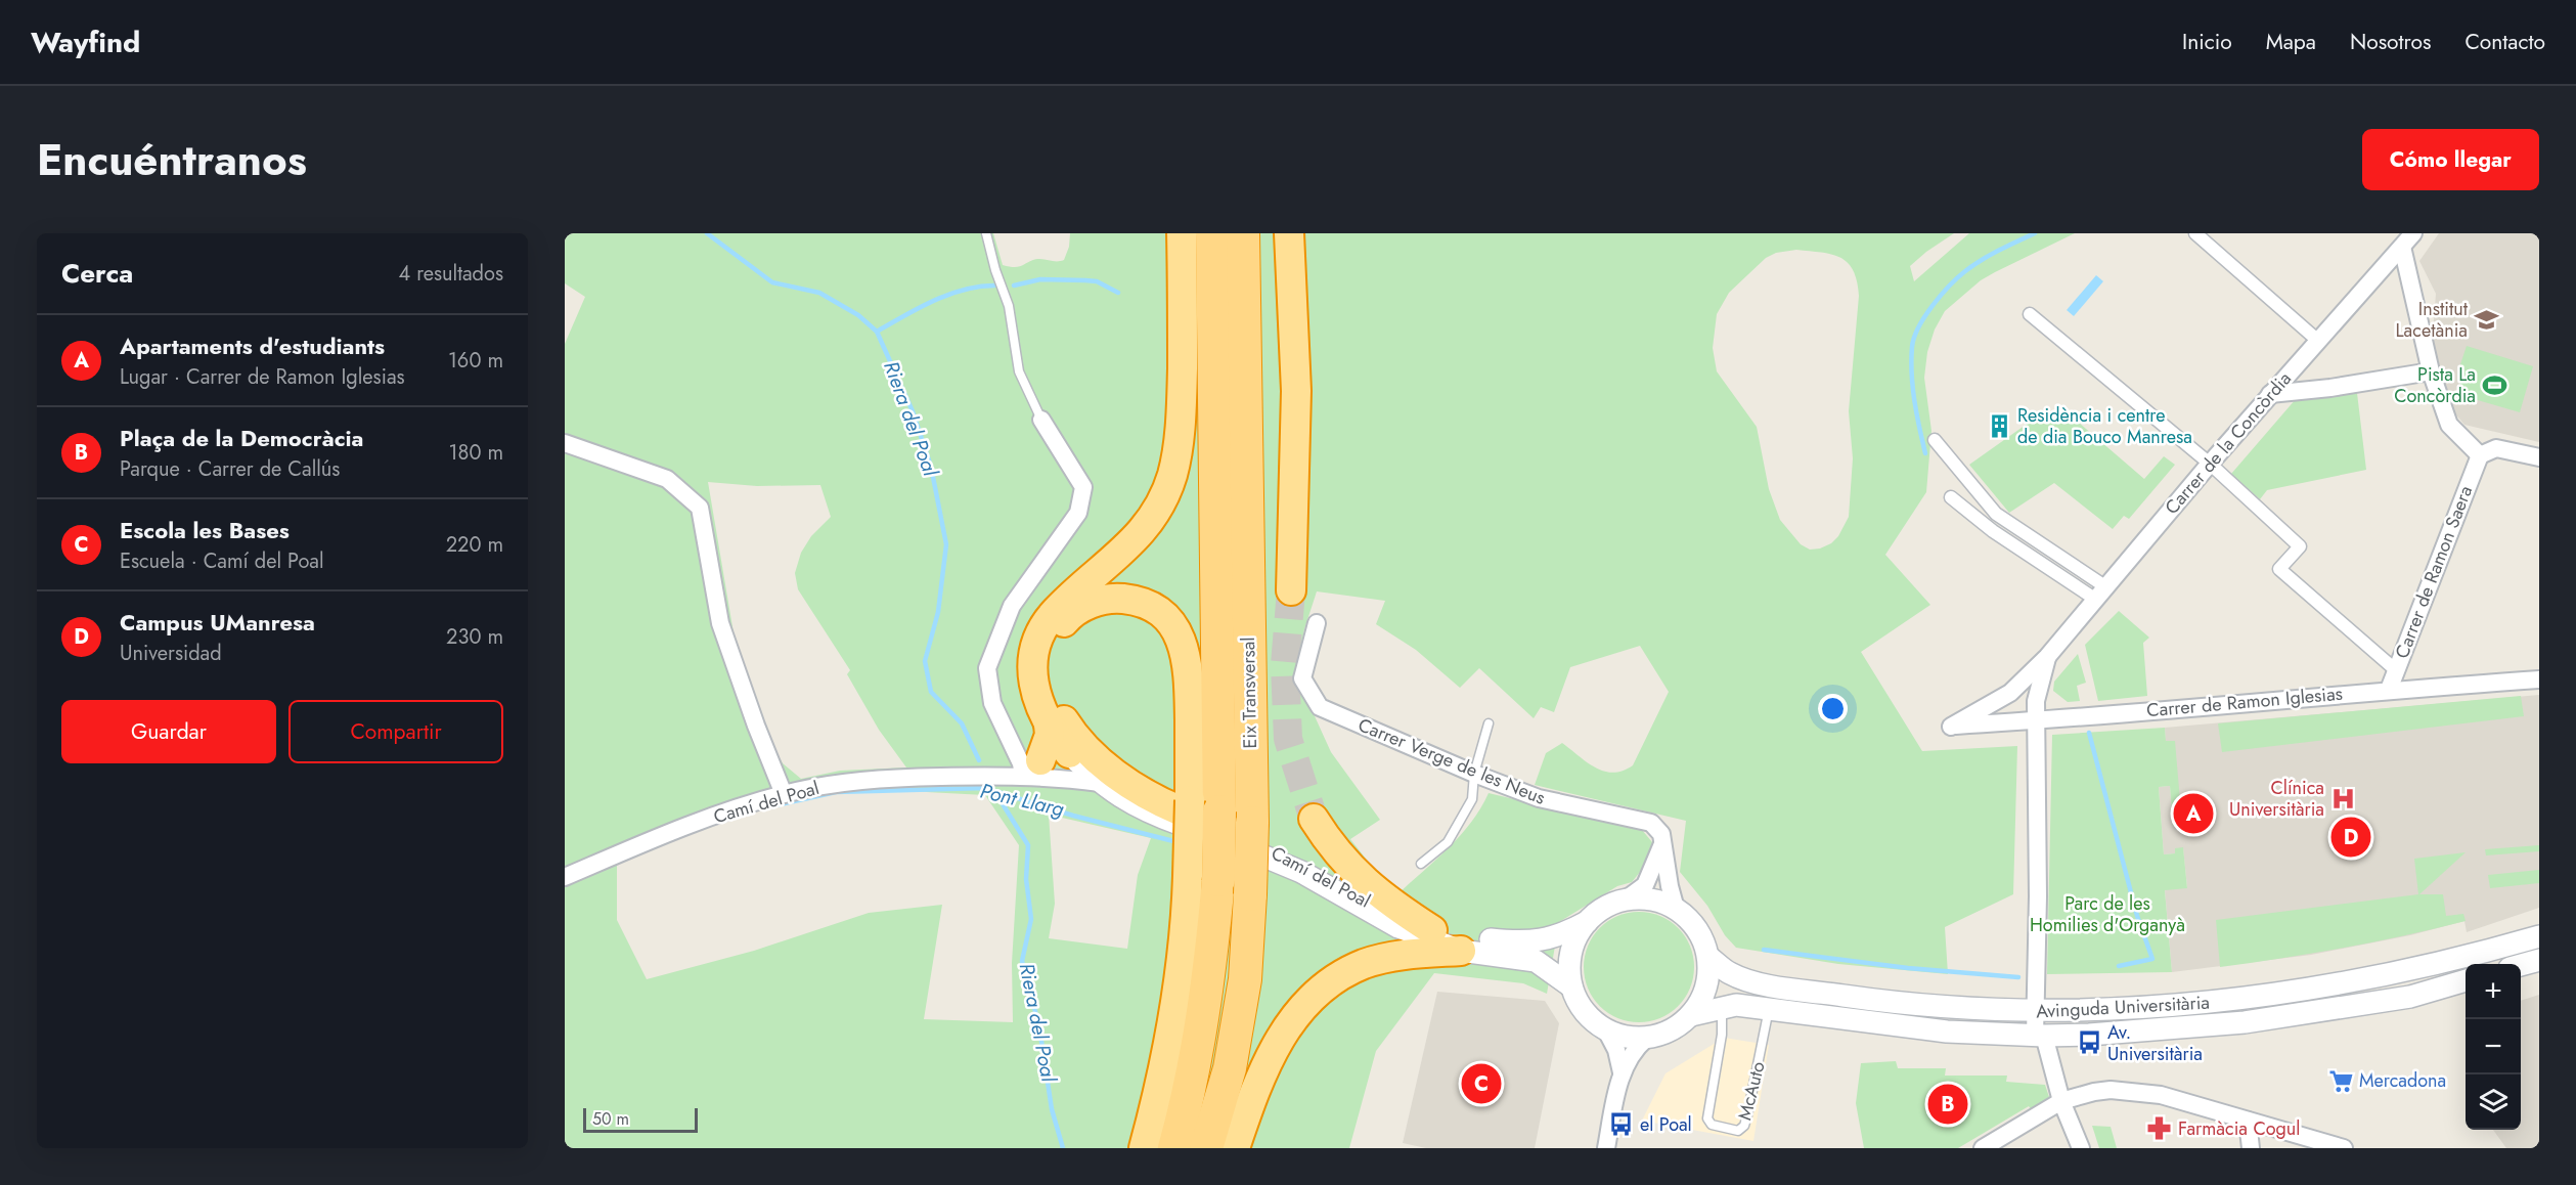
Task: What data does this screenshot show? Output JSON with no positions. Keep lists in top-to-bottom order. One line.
{"streets":{"highway":["Eix Transversal"],"street":["Carrer de la Concòrdia","Carrer de Ramon Saera","Carrer de Ramon Iglesias","Carrer Verge de les Neus","Camí del Poal","Avinguda Universitària"],"lane":["McAuto"]},"crossings":[["Carrer de la Concòrdia","Carrer de Ramon Iglesias"],["Carrer de la Concòrdia","Avinguda Universitària"],["Carrer de Ramon Saera","Carrer de Ramon Iglesias"],["Eix Transversal","Camí del Poal"],["Camí del Poal","Avinguda Universitària"],["Avinguda Universitària","McAuto"]],"water":["Riera del Poal","Pont Llarg"],"parks":["Parc de les Homilies d'Organyà"],"places":{"school or university":["Institut Lacetània"],"sports":["Pista La Concòrdia"],"building":["Residència i centre de dia Bouco Manresa"],"hospital":["Clínica Universitària"],"bus stop":["Av. Universitària","el Poal"],"supermarket":["Mercadona"],"pharmacy":["Farmàcia Cogul"]},"scale_bar":"50 m","page":{"header":"Wayfind","nav":["Inicio","Mapa","Nosotros","Contacto"],"title":"Encuéntranos","buttons":["Cómo llegar",["Guardar","Compartir"]],"heading":["Cerca","4 resultados"],"list":[{"mark":"A","name":"Apartaments d'estudiants","note":"Lugar · Carrer de Ramon Iglesias","value":"160 m"},{"mark":"B","name":"Plaça de la Democràcia","note":"Parque · Carrer de Callús","value":"180 m"},{"mark":"C","name":"Escola les Bases","note":"Escuela · Camí del Poal","value":"220 m"},{"mark":"D","name":"Campus UManresa","note":"Universidad","value":"230 m"}],"pins":["A","D","C","B"],"map_buttons":["+","−"],"scale":"50 m"}}
